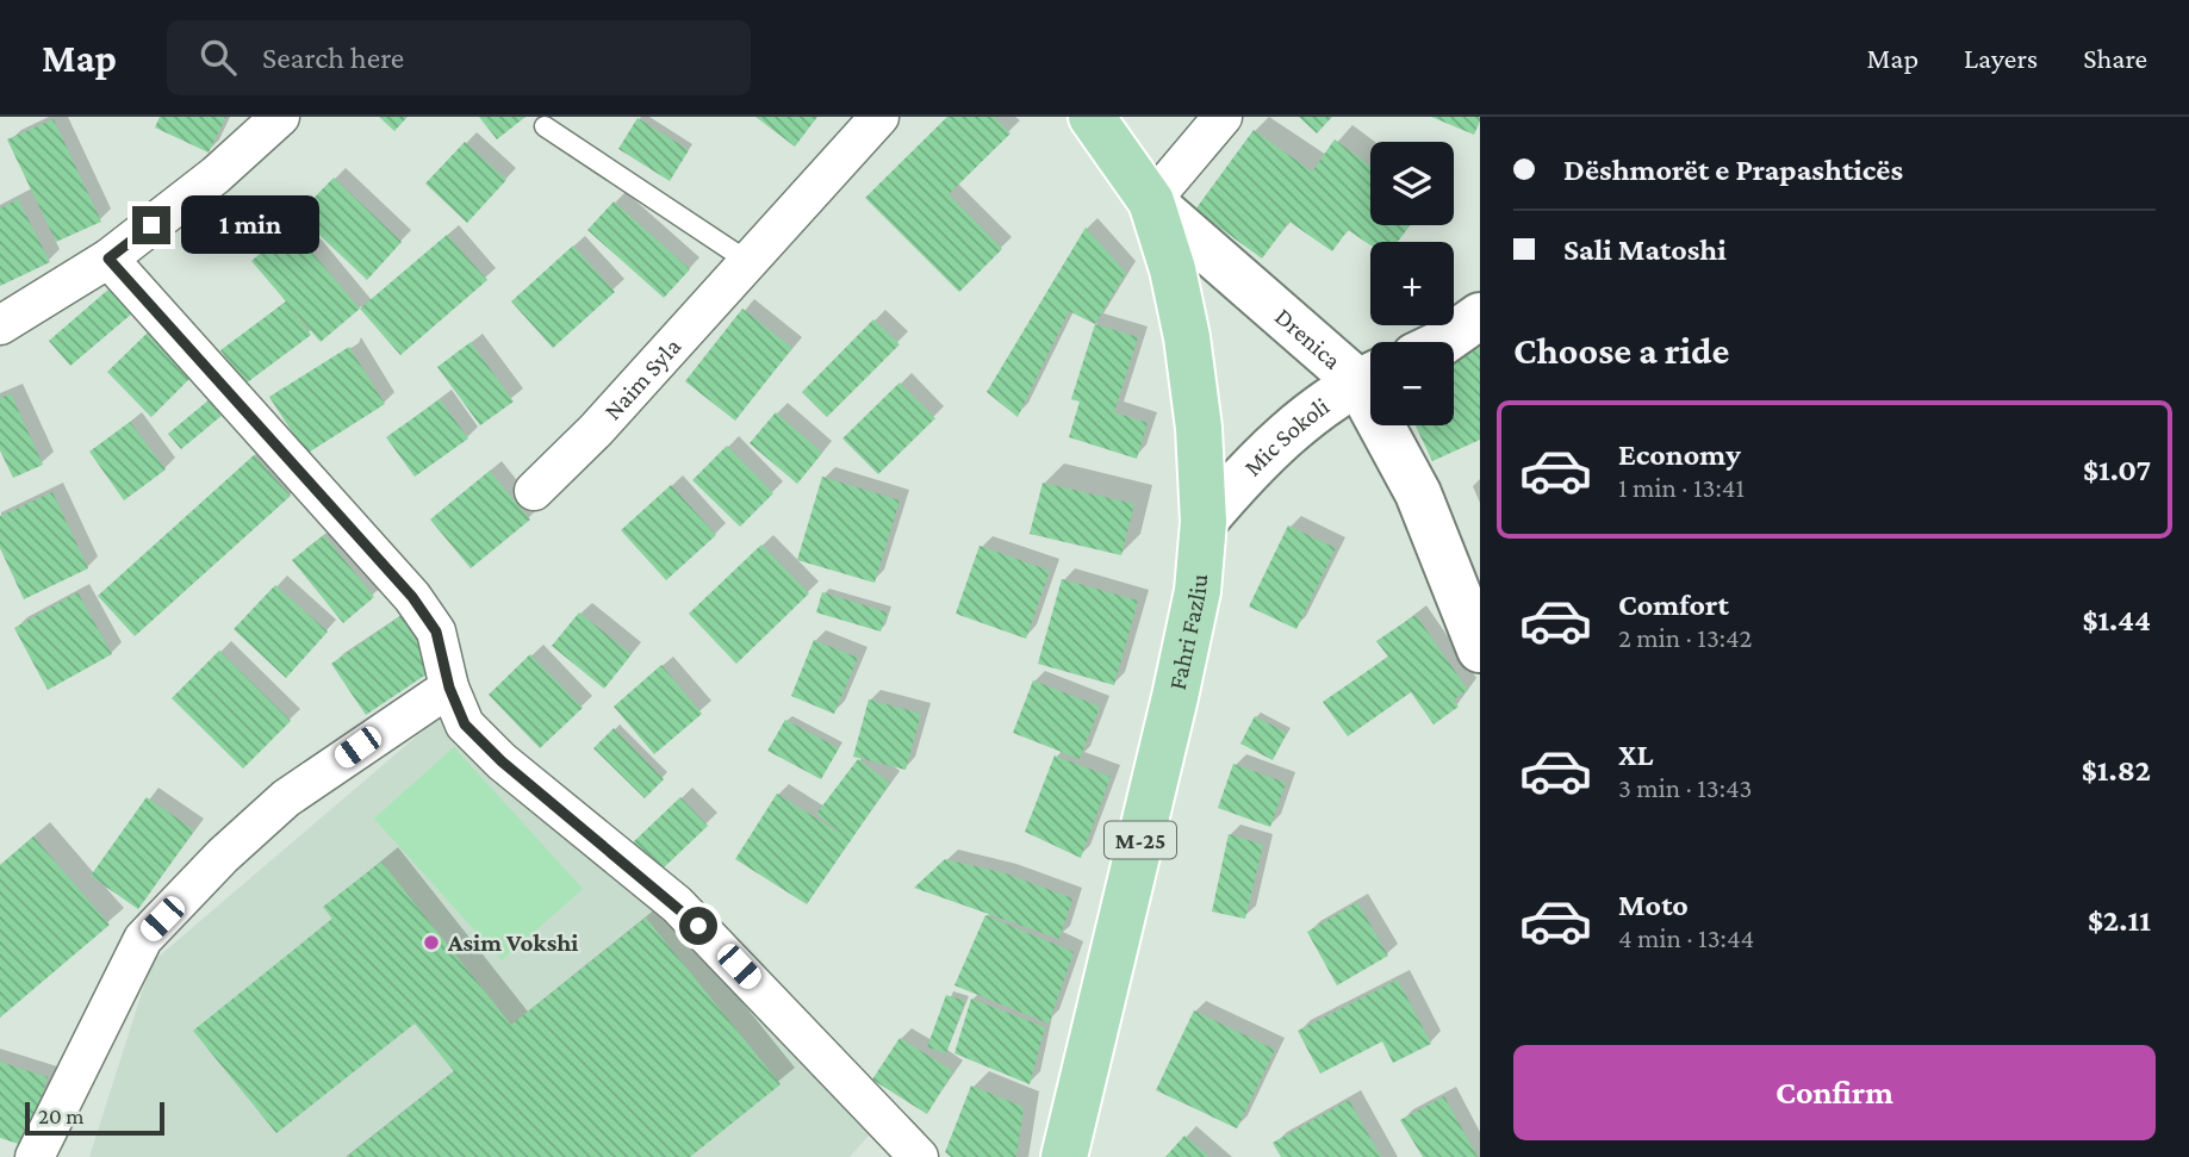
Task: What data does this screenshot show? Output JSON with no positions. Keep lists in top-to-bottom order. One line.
{"streets":{"main road":["Fahri Fazliu","M-25"],"street":["Drenica","Naim Syla","Mic Sokoli"]},"crossings":[["Drenica","Fahri Fazliu"],["Mic Sokoli","Fahri Fazliu"]],"places":["Asim Vokshi"],"scale_bar":"20 m","page":{"header":"Map","search":"Search here","nav":["Map","Layers","Share"],"banner":["Dëshmorët e Prapashticës","Sali Matoshi"],"map_buttons":["+","−"],"bubble":"1 min","heading":"Choose a ride","list":[{"name":"Economy","note":"1 min · 13:41","value":"$1.07"},{"name":"Comfort","note":"2 min · 13:42","value":"$1.44"},{"name":"XL","note":"3 min · 13:43","value":"$1.82"},{"name":"Moto","note":"4 min · 13:44","value":"$2.11"}],"buttons":"Confirm","scale":"20 m"}}
